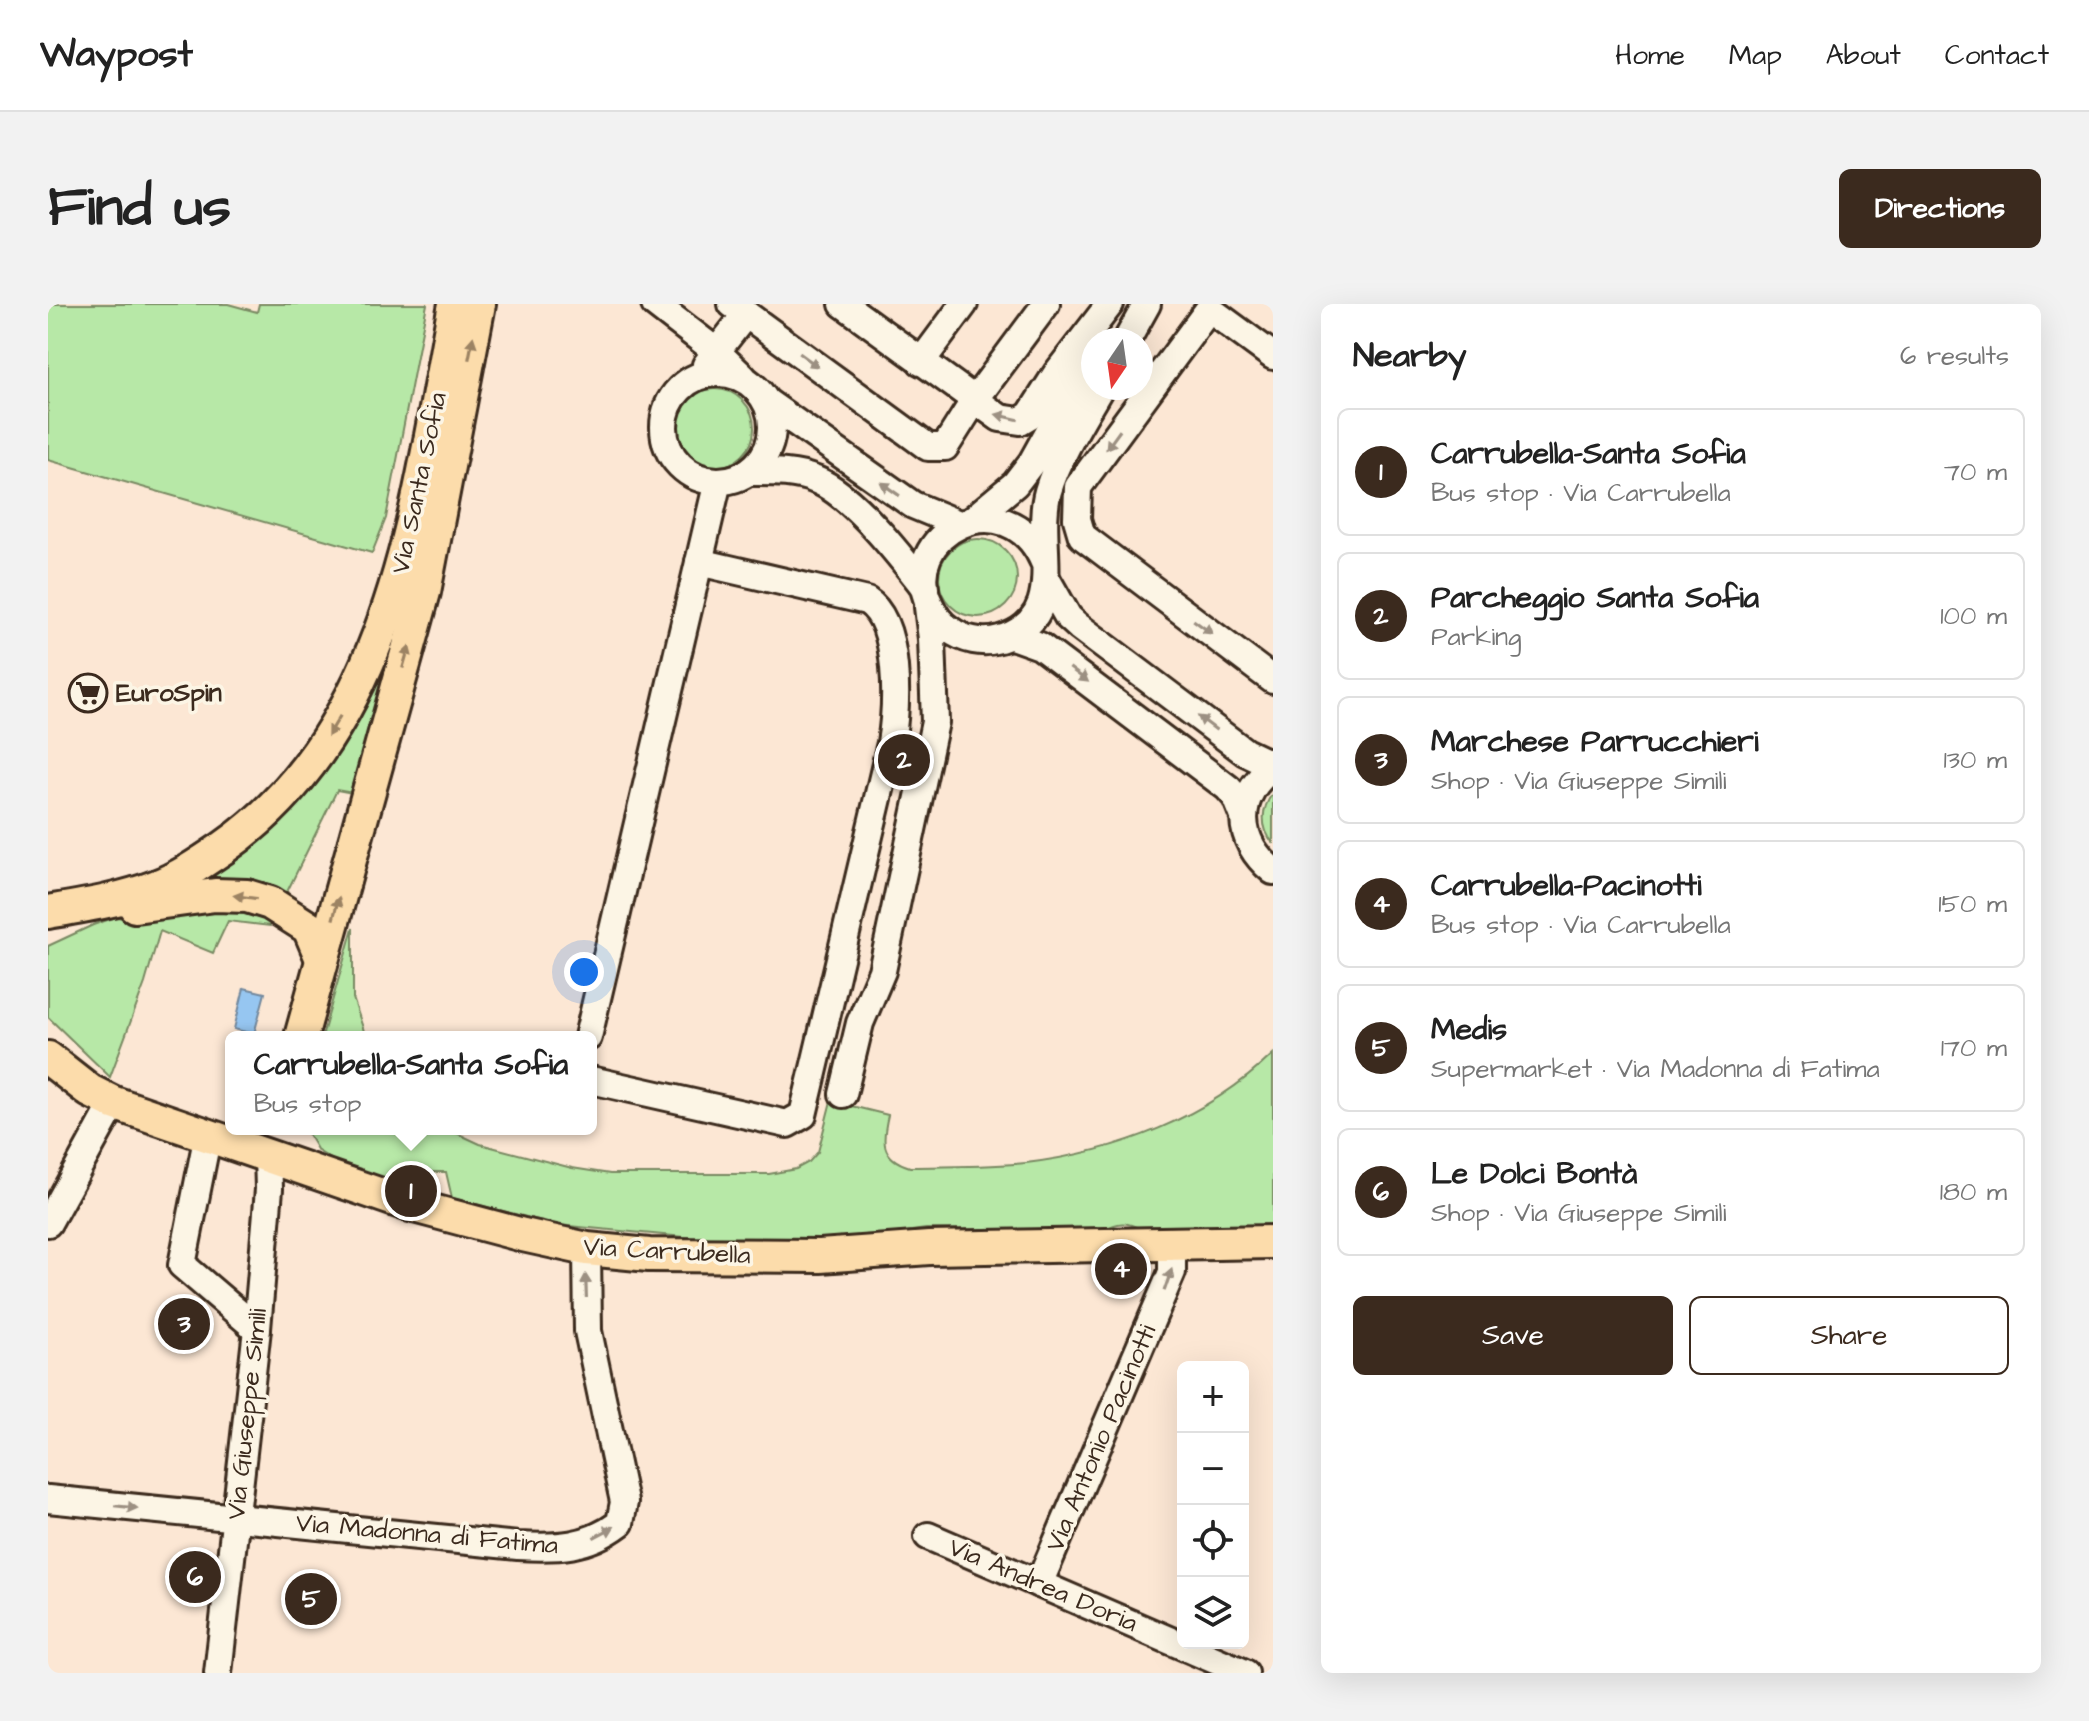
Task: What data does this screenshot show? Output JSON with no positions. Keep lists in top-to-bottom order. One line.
{"streets":{"main road":["Via Santa Sofia","Via Carrubella"],"street":["Via Giuseppe Simili","Via Antonio Pacinotti","Via Madonna di Fatima","Via Andrea Doria"]},"crossings":[["Via Carrubella","Via Giuseppe Simili"],["Via Carrubella","Via Antonio Pacinotti"],["Via Carrubella","Via Madonna di Fatima"],["Via Giuseppe Simili","Via Madonna di Fatima"],["Via Antonio Pacinotti","Via Andrea Doria"]],"one_way":["Via Antonio Pacinotti"],"places":{"supermarket":["EuroSpin"]},"north":"bottom","page":{"header":"Waypost","nav":["Home","Map","About","Contact"],"title":"Find us","buttons":["Directions",["Save","Share"]],"heading":["Nearby","6 results"],"list":[{"mark":"1","name":"Carrubella-Santa Sofia","note":"Bus stop · Via Carrubella","value":"70 m"},{"mark":"2","name":"Parcheggio Santa Sofia","note":"Parking","value":"100 m"},{"mark":"3","name":"Marchese Parrucchieri","note":"Shop · Via Giuseppe Simili","value":"130 m"},{"mark":"4","name":"Carrubella-Pacinotti","note":"Bus stop · Via Carrubella","value":"150 m"},{"mark":"5","name":"Medis","note":"Supermarket · Via Madonna di Fatima","value":"170 m"},{"mark":"6","name":"Le Dolci Bontà","note":"Shop · Via Giuseppe Simili","value":"180 m"}],"pins":["2","1","4","3","6","5"],"popup":["Carrubella-Santa Sofia","Bus stop"],"map_buttons":["+","−"]}}
